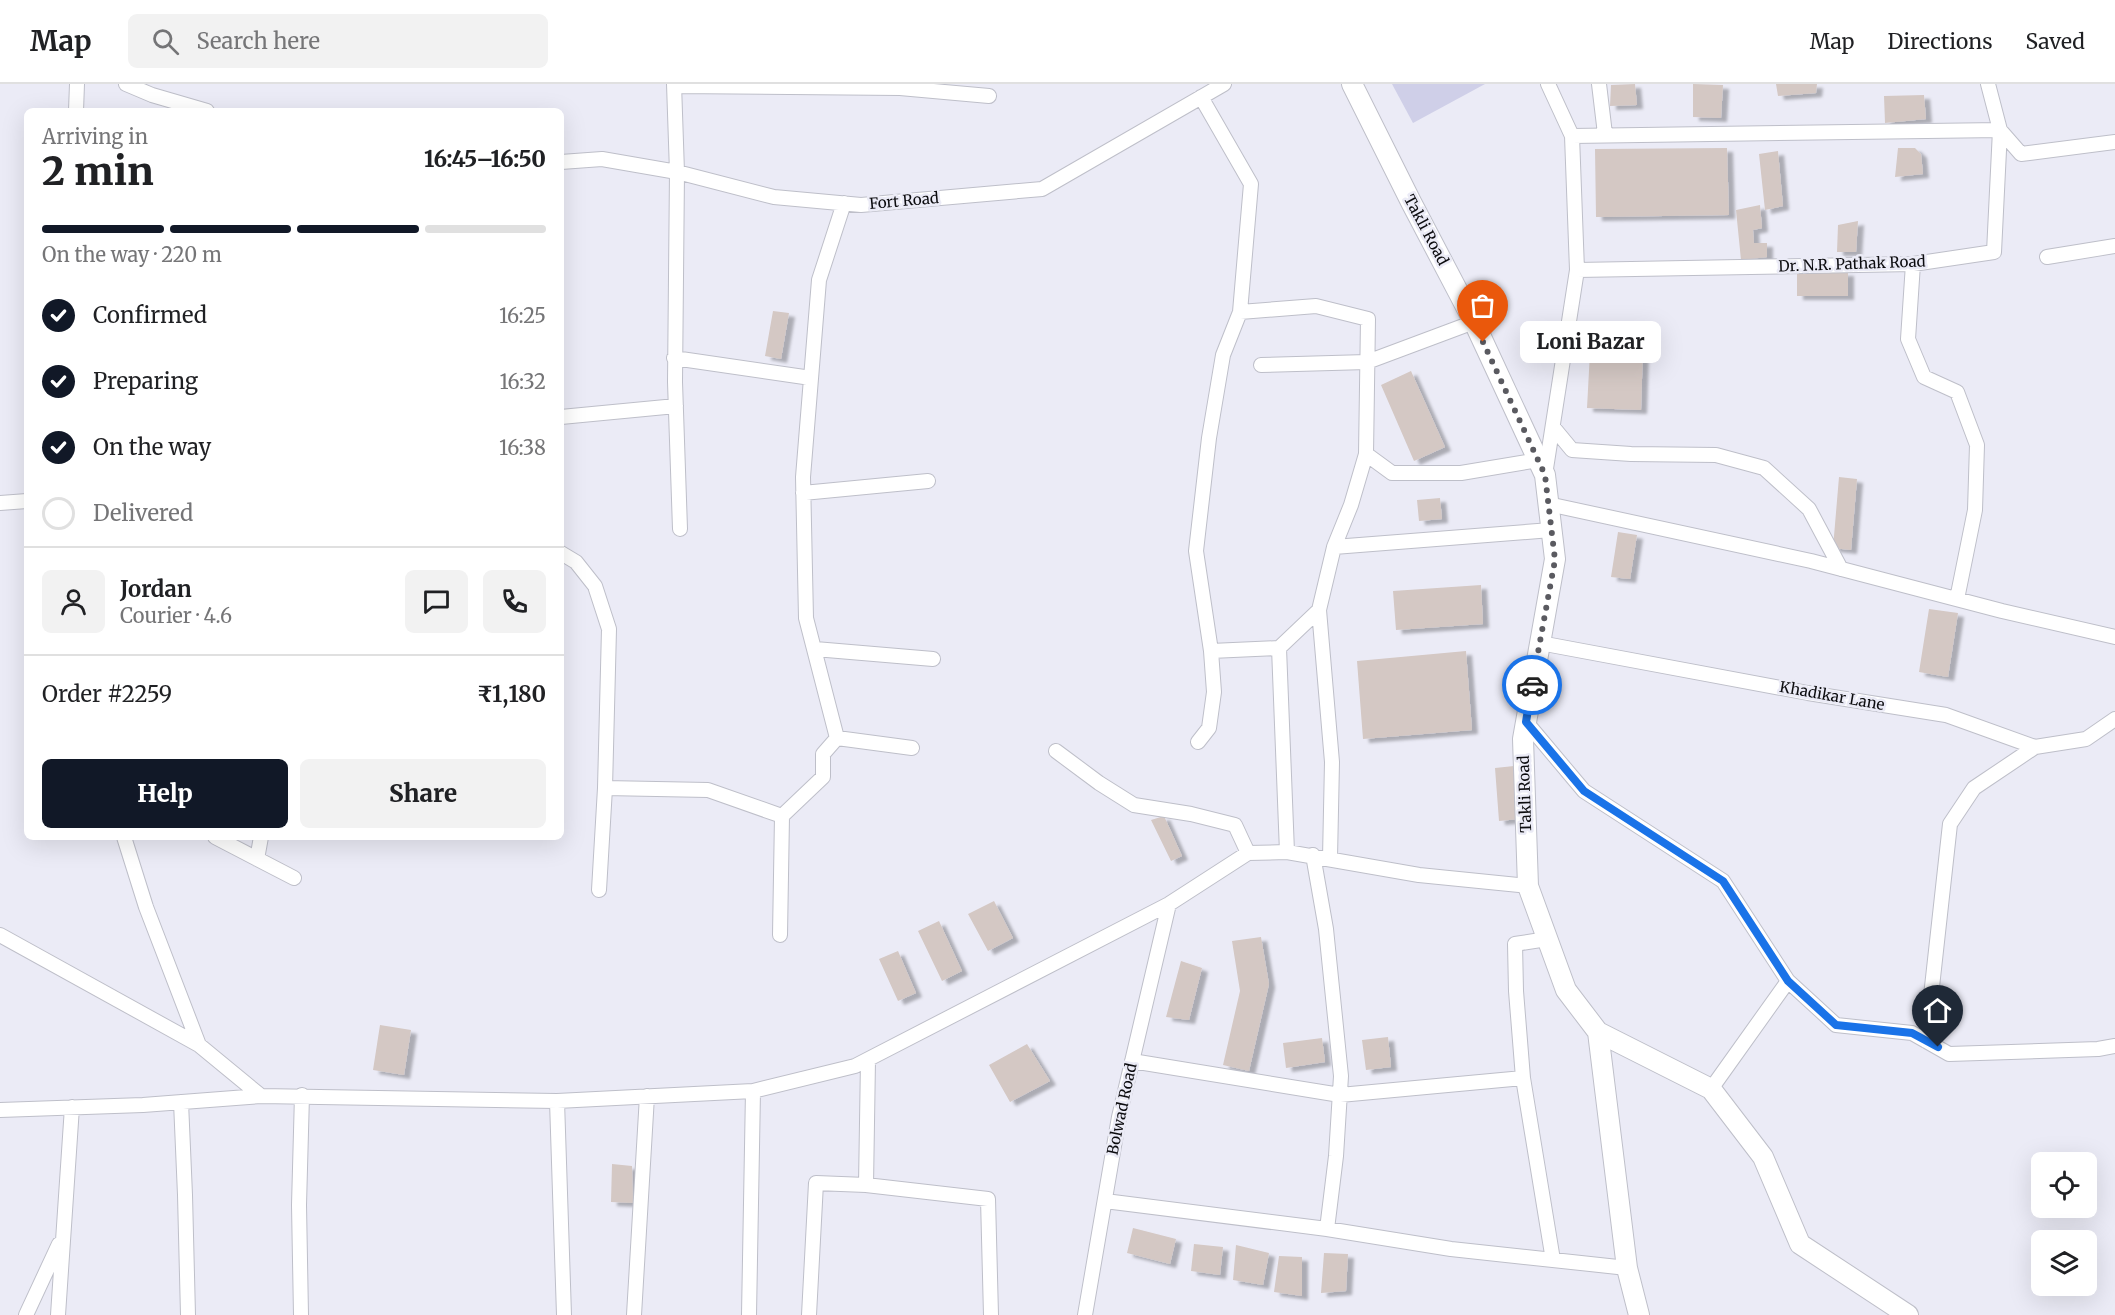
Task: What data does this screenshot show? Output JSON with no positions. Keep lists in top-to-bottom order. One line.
{"streets":{"main road":["Takli Road"],"street":["Fort Road","Dr. N.R. Pathak Road","Khadikar Lane","Bolwad Road"]},"crossings":[["Takli Road","Khadikar Lane"]],"places":["Loni Bazar"],"page":{"header":"Map","search":"Search here","nav":["Map","Directions","Saved"],"heading":["2 min","Arriving in","16:45–16:50"],"panel":["Jordan","Courier · 4.6","Order #2259","₹1,180"],"bar":"On the way · 220 m","list":[["Confirmed","16:25"],["Preparing","16:32"],["On the way","16:38"],"Delivered"],"bubble":"Loni Bazar","buttons":["Help","Share"]}}
